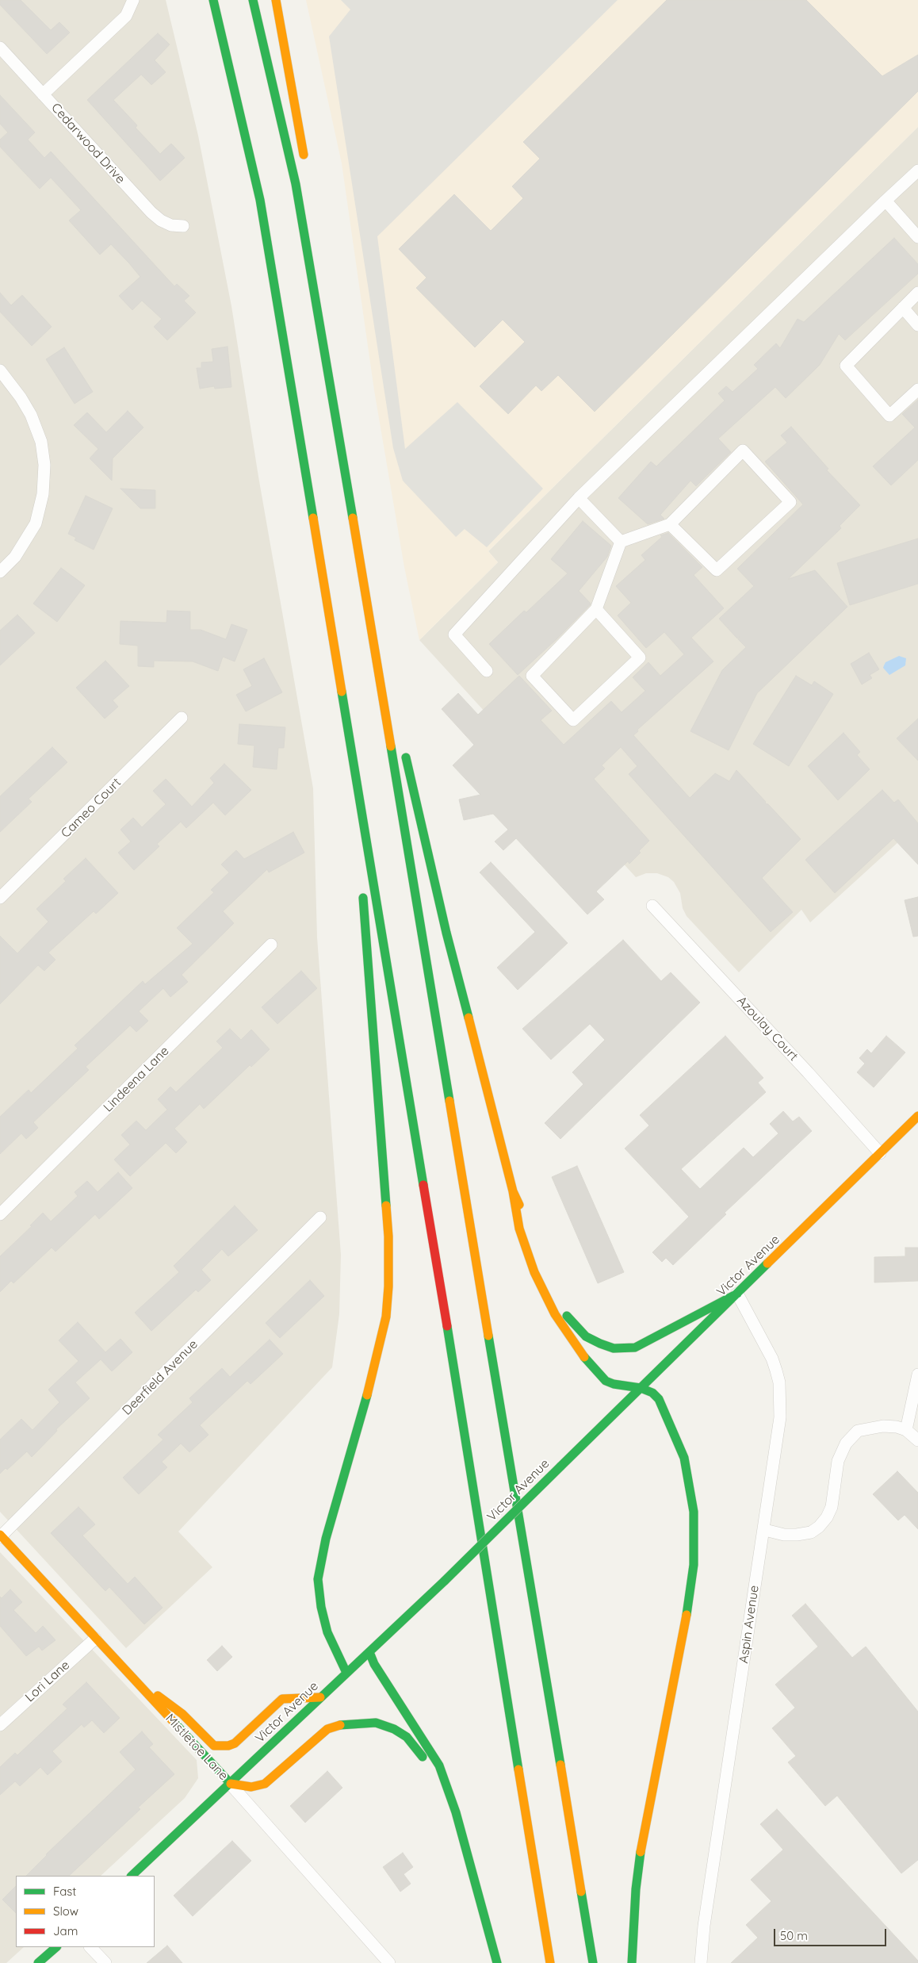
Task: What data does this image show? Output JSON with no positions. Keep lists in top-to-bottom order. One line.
{"streets":{"main road":["Victor Avenue","Mistletoe Lane"],"street":["Cedarwood Drive","Cameo Court","Azoulay Court","Lindeena Lane","Deerfield Avenue","Aspin Avenue","Lori Lane"]},"crossings":[["Azoulay Court","Victor Avenue"],["Victor Avenue","Aspin Avenue"],["Victor Avenue","Mistletoe Lane"],["Deerfield Avenue","Mistletoe Lane"],["Lori Lane","Mistletoe Lane"]],"legend":["Fast","Slow","Jam"],"scale_bar":"50 m"}
